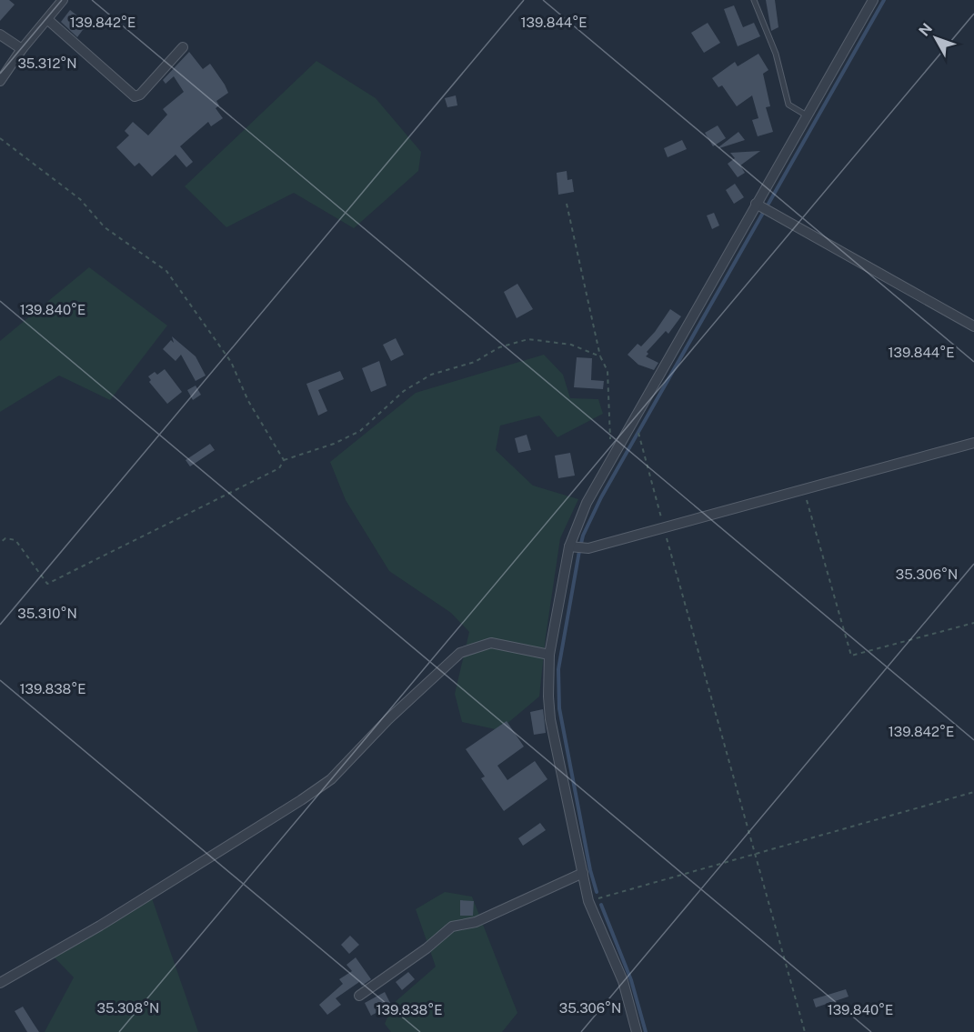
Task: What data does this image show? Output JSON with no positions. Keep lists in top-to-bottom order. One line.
{"north":"top left","coordinates":["139.842°E","139.844°E","35.312°N","139.840°E","35.306°N","35.310°N","139.838°E","35.308°N"]}
